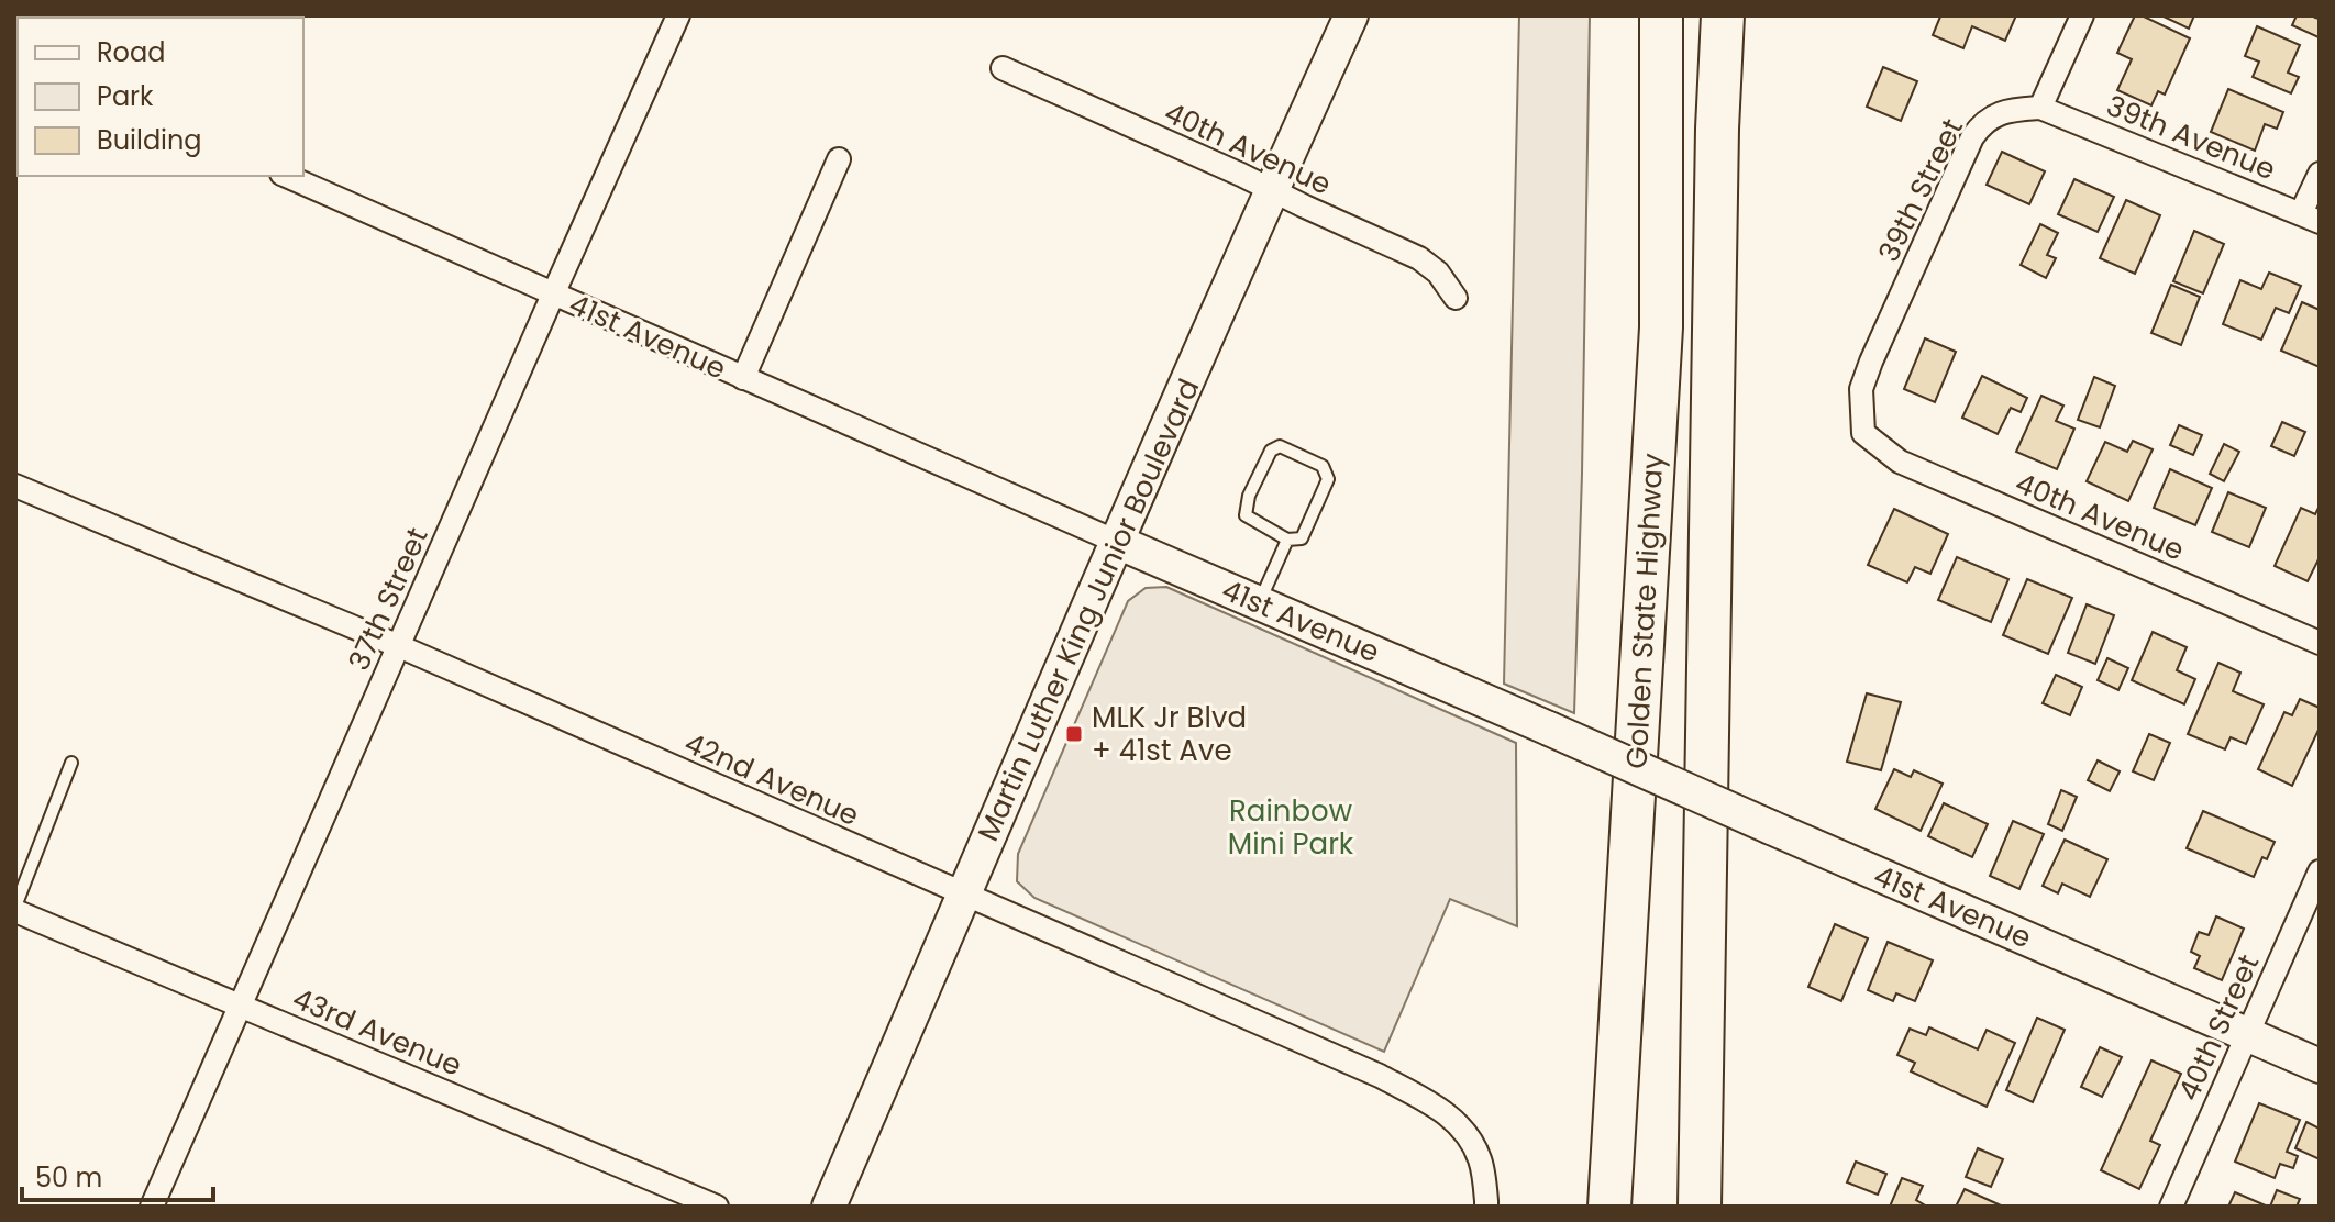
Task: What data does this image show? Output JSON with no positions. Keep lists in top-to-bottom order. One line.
{"streets":{"highway":["Golden State Highway"],"street":["39th Avenue","40th Avenue","39th Street","41st Avenue","37th Street","Martin Luther King Junior Boulevard","42nd Avenue","40th Street","43rd Avenue"]},"crossings":[["39th Avenue","39th Street"],["40th Avenue","39th Street"],["40th Avenue","Martin Luther King Junior Boulevard"],["41st Avenue","37th Street"],["41st Avenue","Martin Luther King Junior Boulevard"],["41st Avenue","40th Street"],["37th Street","42nd Avenue"],["37th Street","43rd Avenue"],["Martin Luther King Junior Boulevard","42nd Avenue"]],"parks":["Rainbow Mini Park"],"places":{"transit":["MLK Jr Blvd + 41st Ave"]},"legend":["Road","Park","Building"],"scale_bar":"50 m"}
